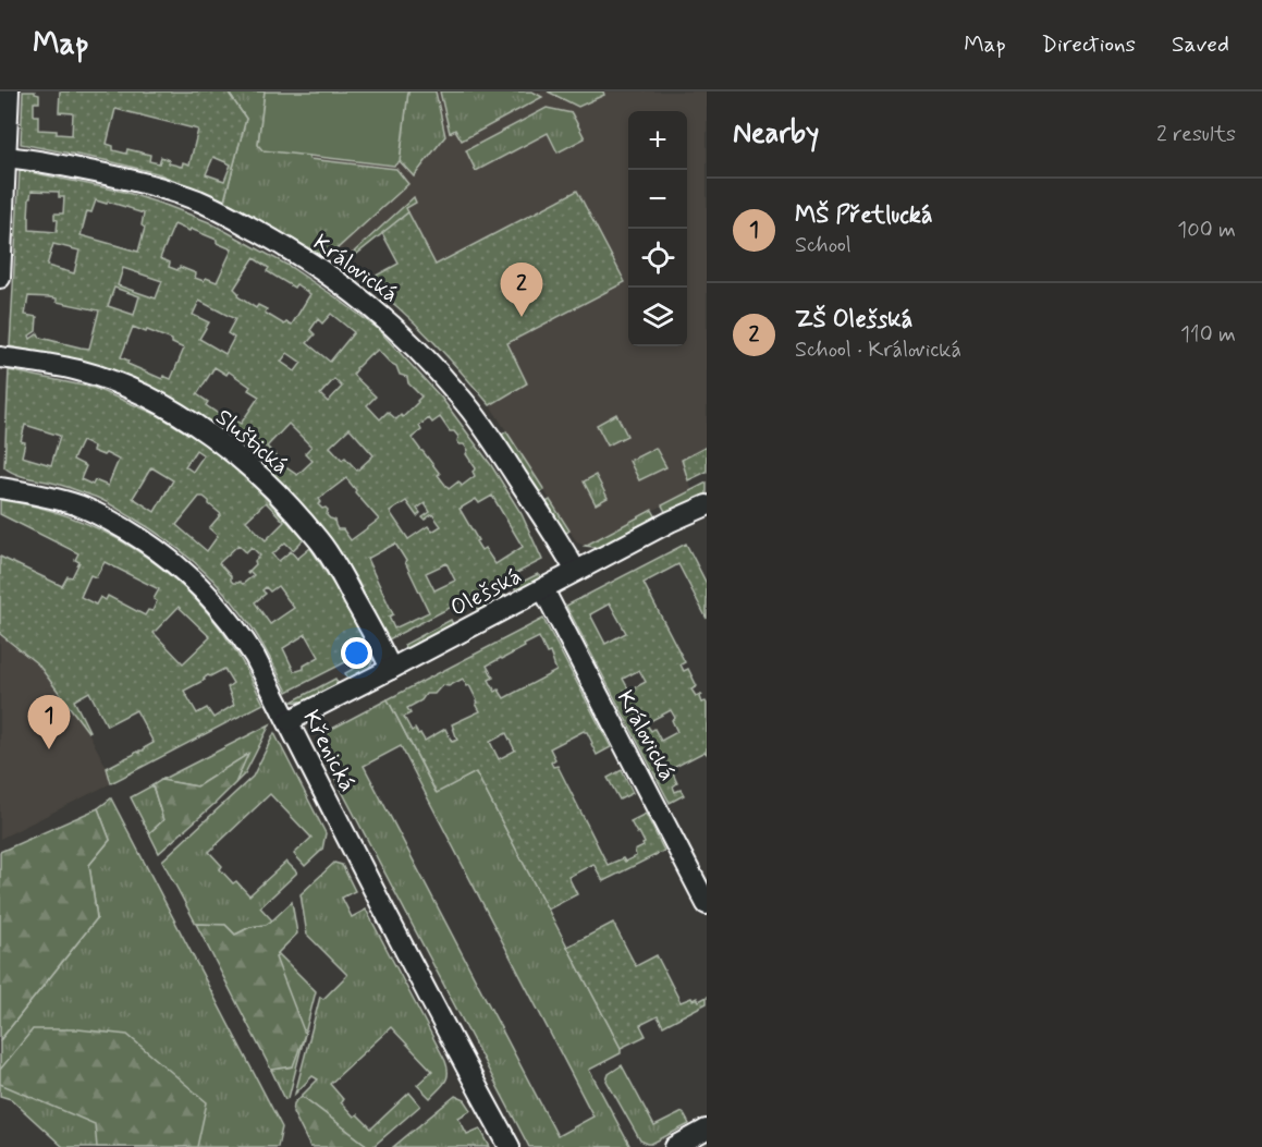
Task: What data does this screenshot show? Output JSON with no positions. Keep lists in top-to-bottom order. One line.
{"streets":{"street":["Královická","Sluštická","Olešská","Křenická"]},"crossings":[["Královická","Olešská"],["Sluštická","Olešská"],["Olešská","Křenická"]],"page":{"header":"Map","nav":["Map","Directions","Saved"],"heading":["Nearby","2 results"],"map_buttons":["+","−"],"list":[{"mark":"1","name":"MŠ Přetlucká","note":"School","value":"100 m"},{"mark":"2","name":"ZŠ Olešská","note":"School · Královická","value":"110 m"}],"pins":["2","1"]}}
